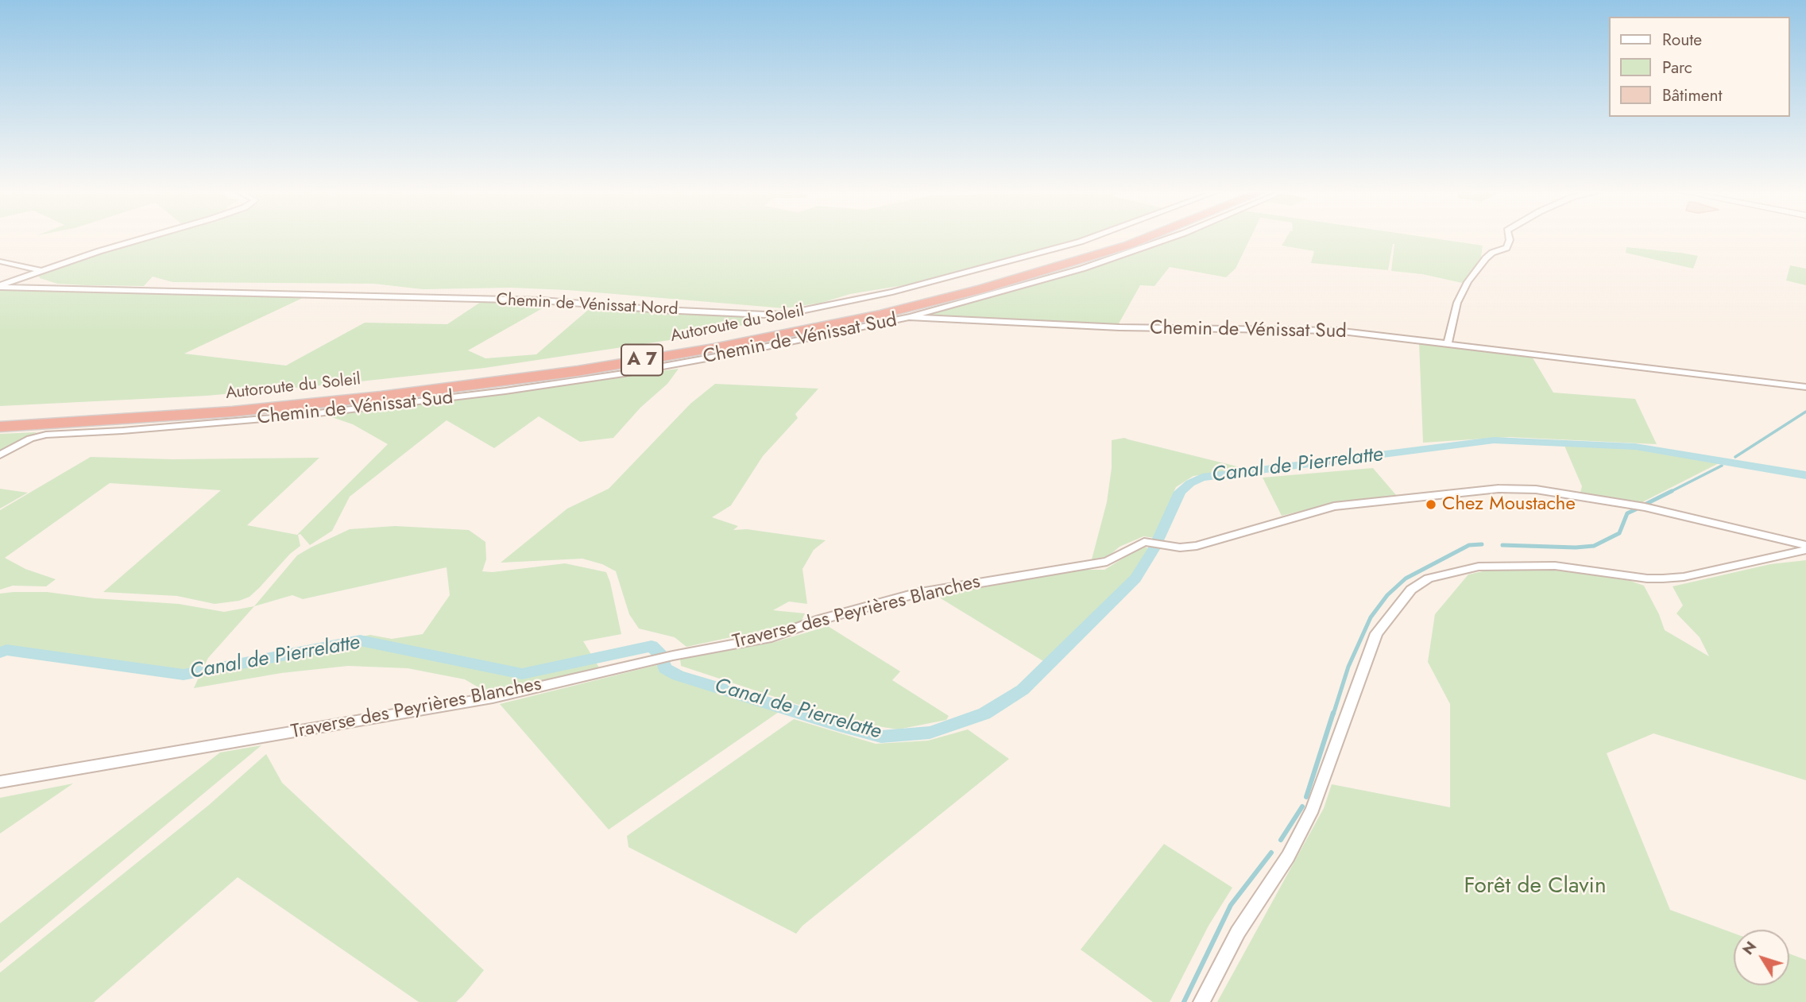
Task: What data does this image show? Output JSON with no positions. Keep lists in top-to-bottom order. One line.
{"streets":{"highway":["Autoroute du Soleil","A 7"],"street":["Chemin de Vénissat Nord","Chemin de Vénissat Sud","Traverse des Peyrières Blanches"]},"water":["Canal de Pierrelatte"],"parks":["Forêt de Clavin"],"places":["Chez Moustache"],"legend":["Route","Parc","Bâtiment"],"north":"top left"}
